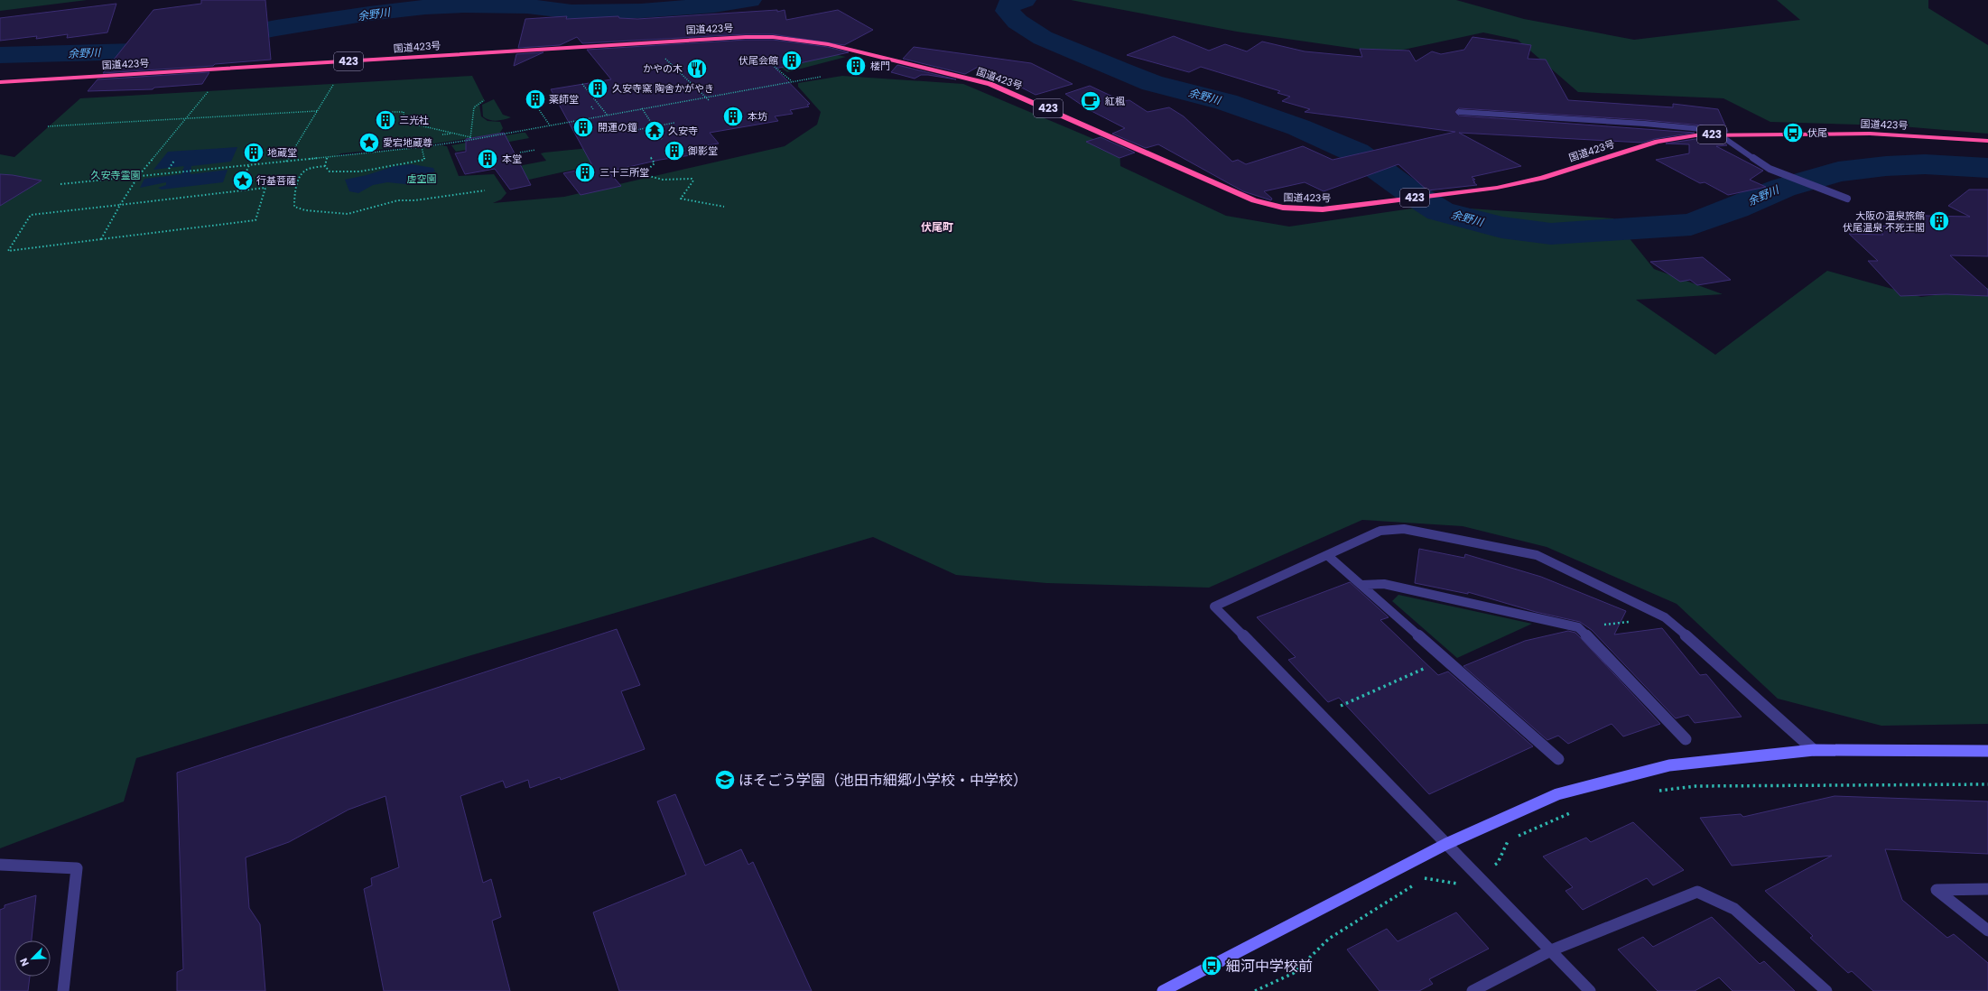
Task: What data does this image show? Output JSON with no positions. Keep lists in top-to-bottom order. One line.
{"streets":{"highway":["国道423号","423"]},"districts":["伏尾町"],"water":["余野川"],"parks":["久安寺霊園","虚空園"],"places":{"building":["伏尾会館","楼門","久安寺窯 陶舎かがやき","薬師堂","本坊","三光社","開運の鐘","御影堂","地蔵堂","本堂","三十三所堂","大阪の温泉旅館 伏尾温泉 不死王閣"],"restaurant":["かやの木"],"cafe":["紅楓"],"temple":["久安寺"],"bus stop":["伏尾","細河中学校前"],"place":["愛宕地蔵尊","行基菩薩"],"school or university":["ほそごう学園（池田市細郷小学校・中学校）"]},"north":"bottom left"}
